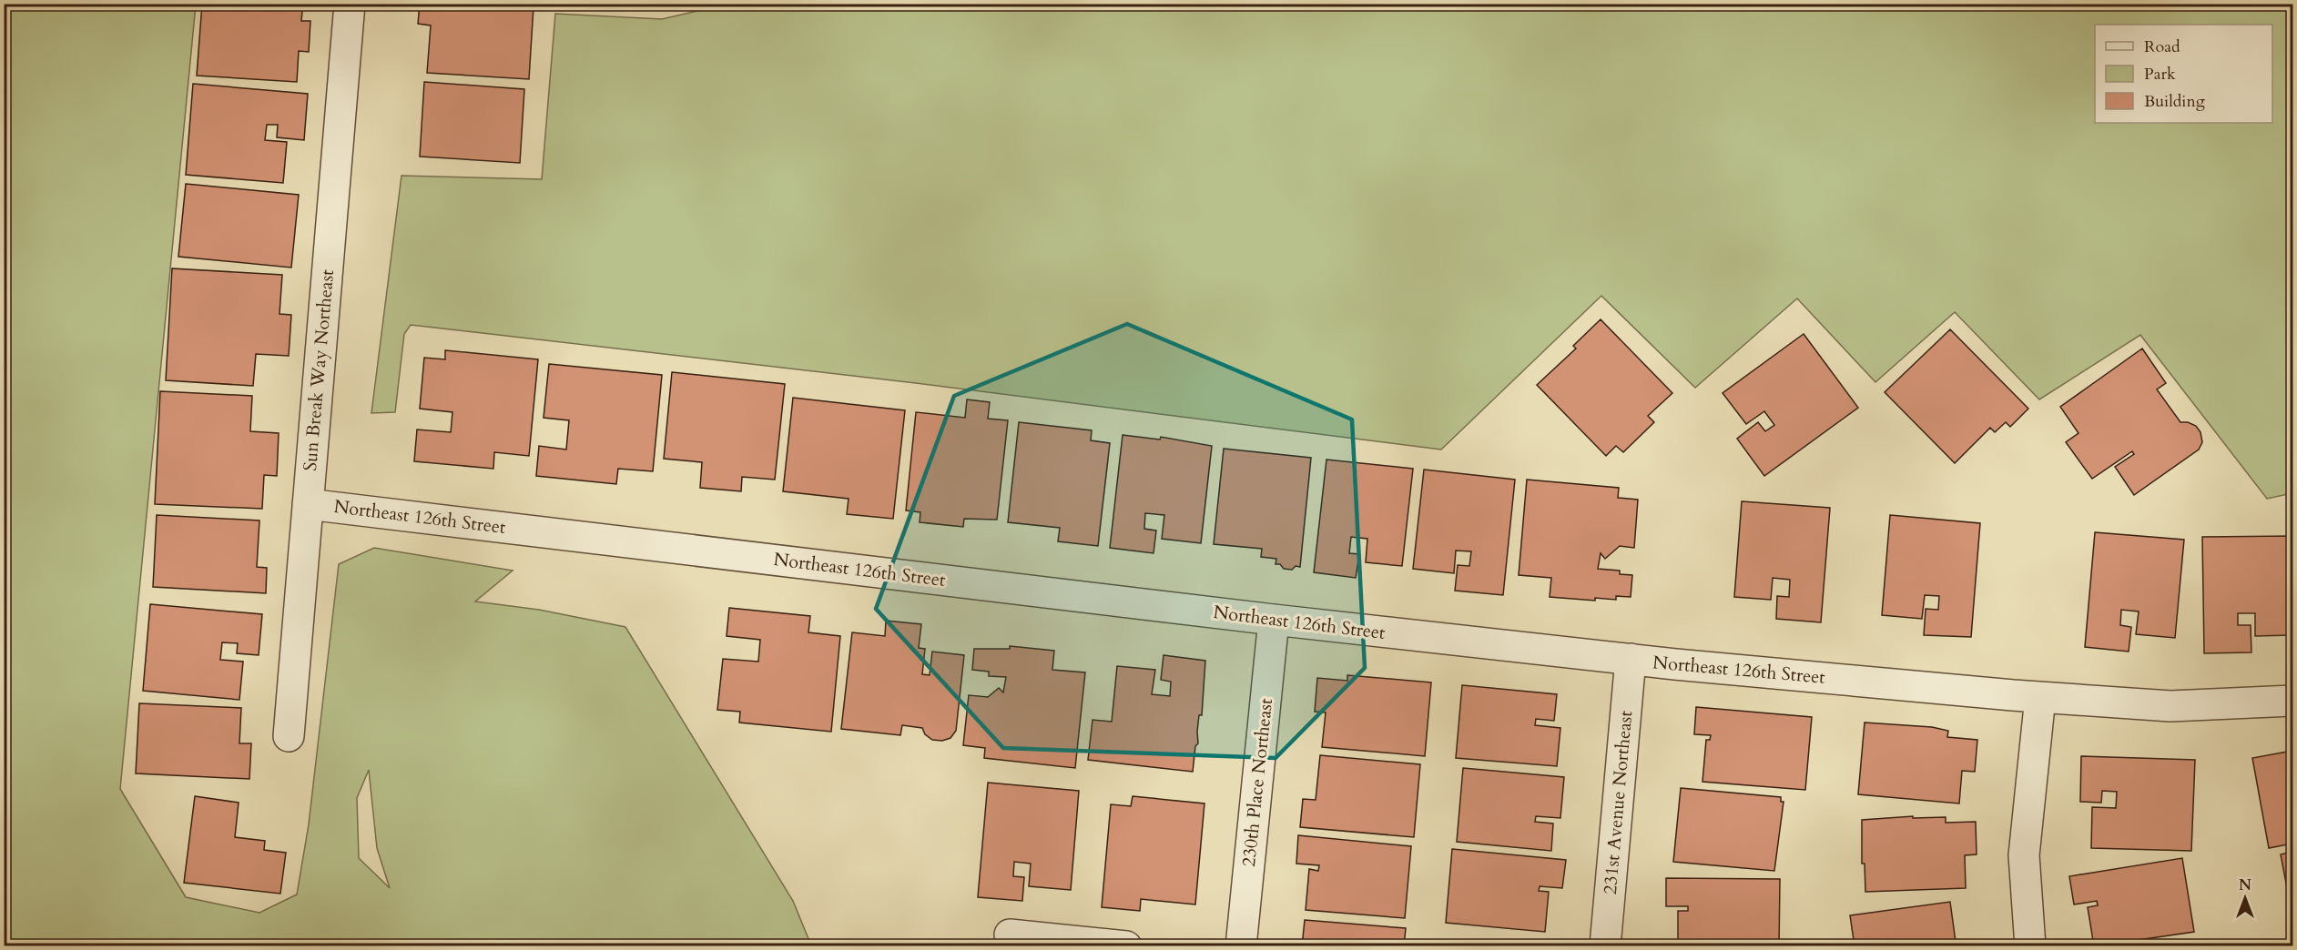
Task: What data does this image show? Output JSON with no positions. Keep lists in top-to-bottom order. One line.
{"streets":{"street":["Sun Break Way Northeast","Northeast 126th Street","230th Place Northeast","231st Avenue Northeast"]},"crossings":[["Sun Break Way Northeast","Northeast 126th Street"],["Northeast 126th Street","230th Place Northeast"],["Northeast 126th Street","231st Avenue Northeast"]],"legend":["Road","Park","Building"],"north":"top"}
